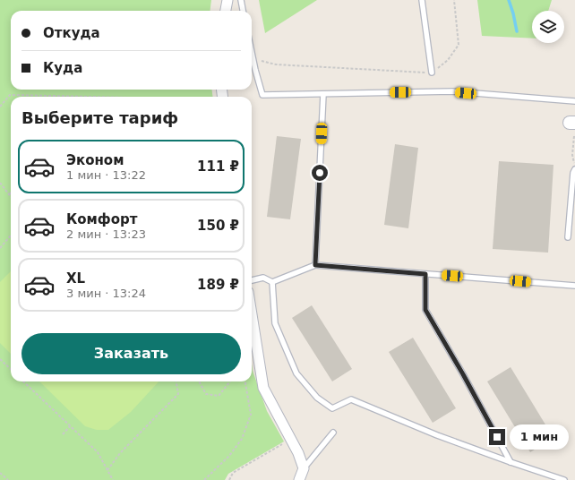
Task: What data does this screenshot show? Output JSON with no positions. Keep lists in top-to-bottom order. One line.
{"page":{"banner":["Откуда","Куда"],"heading":"Выберите тариф","list":[{"name":"Эконом","note":"1 мин · 13:22","value":"111 ₽"},{"name":"Комфорт","note":"2 мин · 13:23","value":"150 ₽"},{"name":"XL","note":"3 мин · 13:24","value":"189 ₽"}],"buttons":"Заказать","bubble":"1 мин"}}
